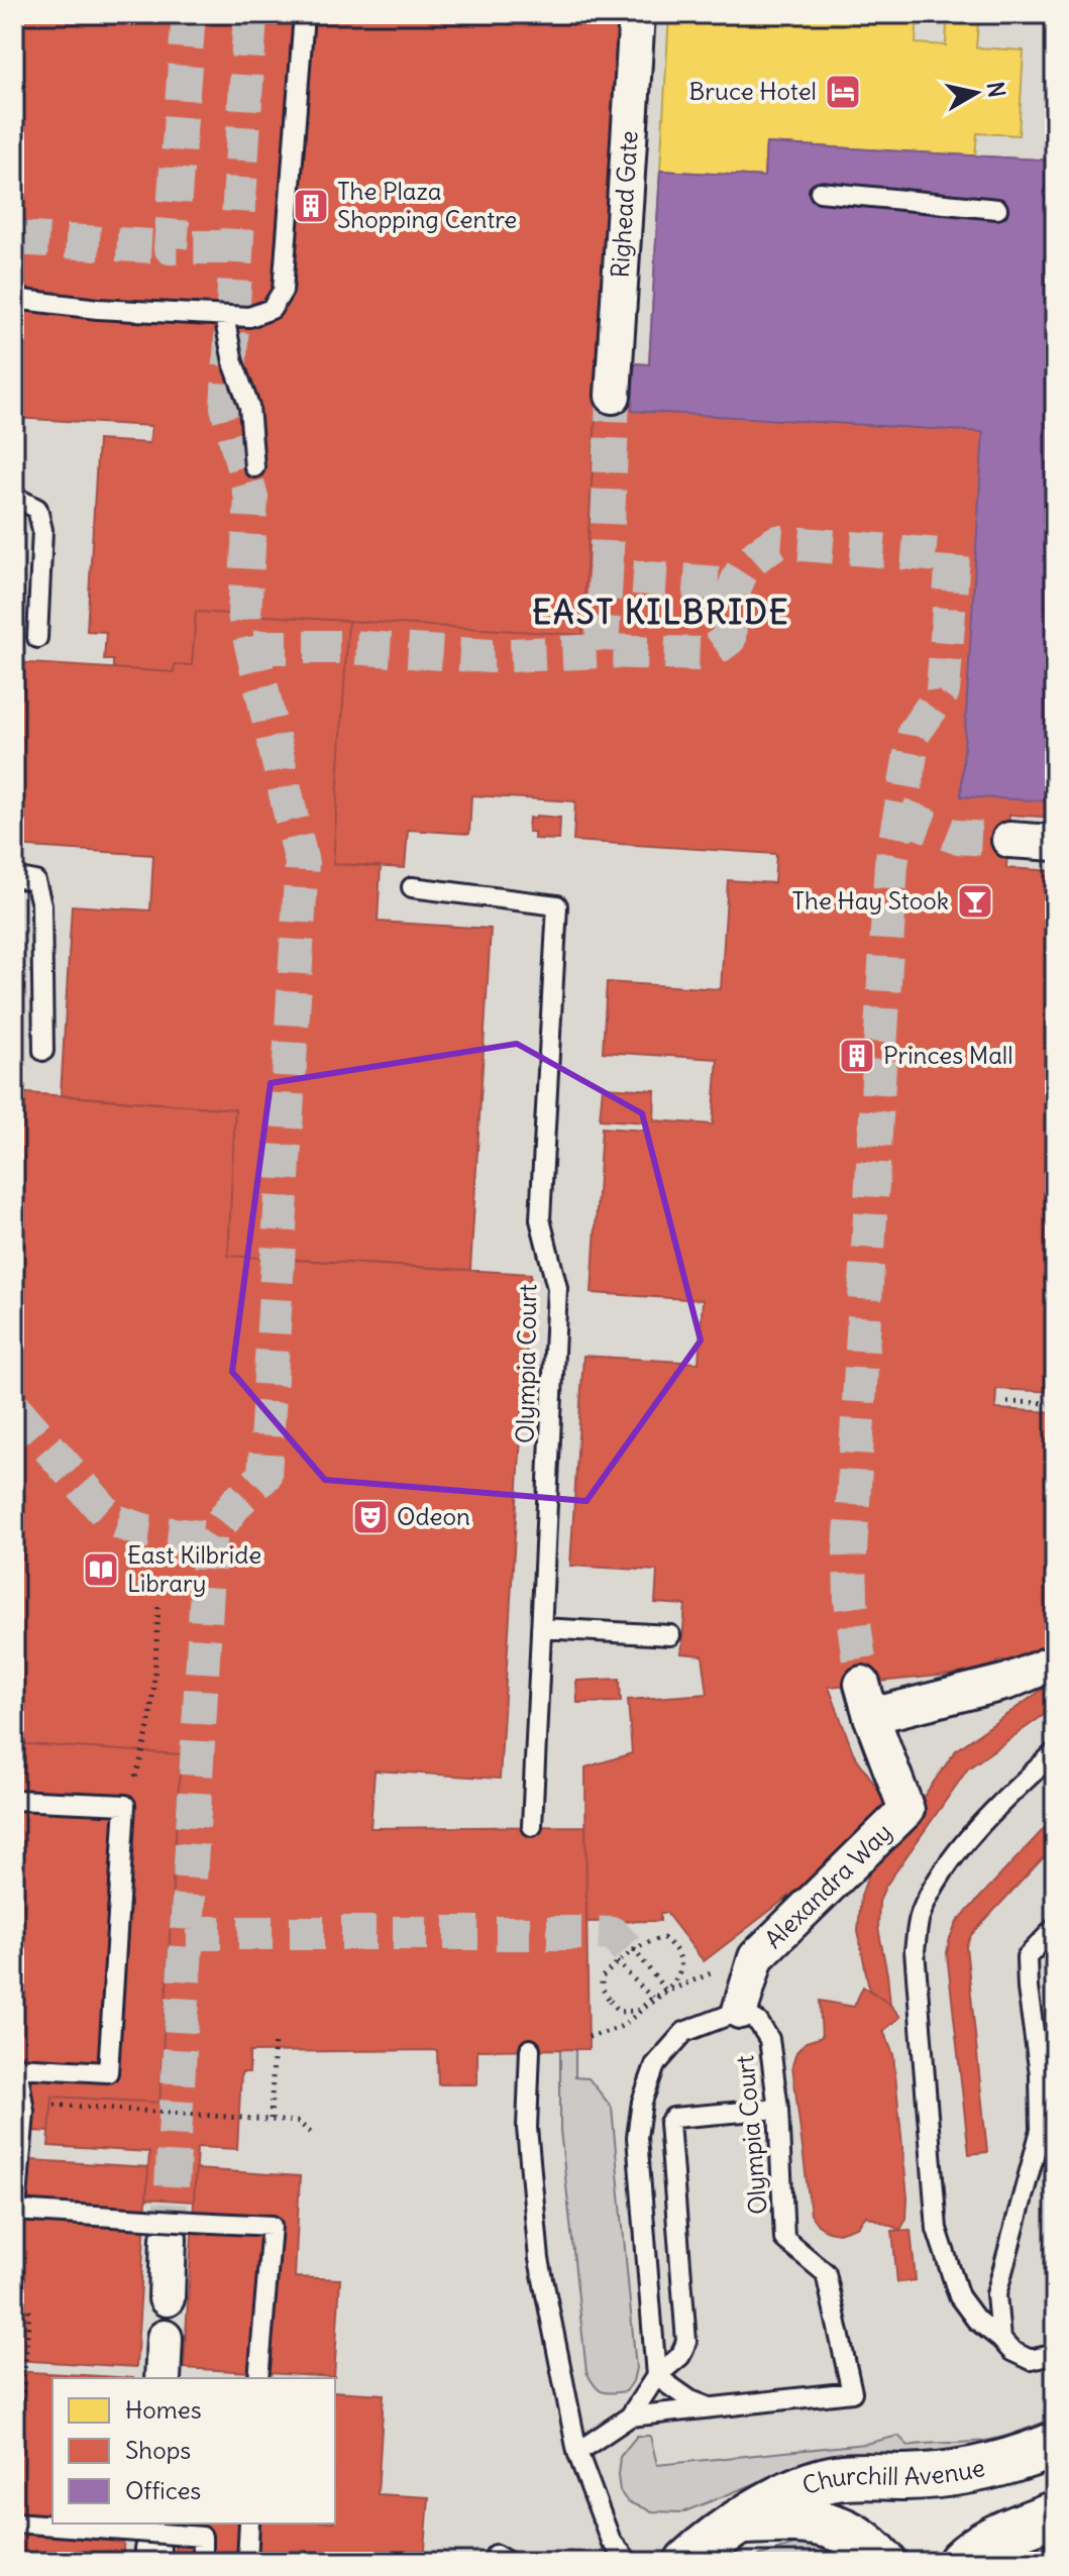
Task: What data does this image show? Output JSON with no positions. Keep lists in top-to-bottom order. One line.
{"streets":{"street":["Righead Gate","Alexandra Way","Churchill Avenue"],"lane":["Olympia Court"]},"crossings":[["Olympia Court","Alexandra Way"]],"districts":["EAST KILBRIDE"],"places":{"hotel":["Bruce Hotel"],"building":["The Plaza Shopping Centre","Princes Mall"],"bar":["The Hay Stook"],"theatre":["Odeon"],"library":["East Kilbride Library"]},"legend":["Homes","Shops","Offices"],"north":"right"}
